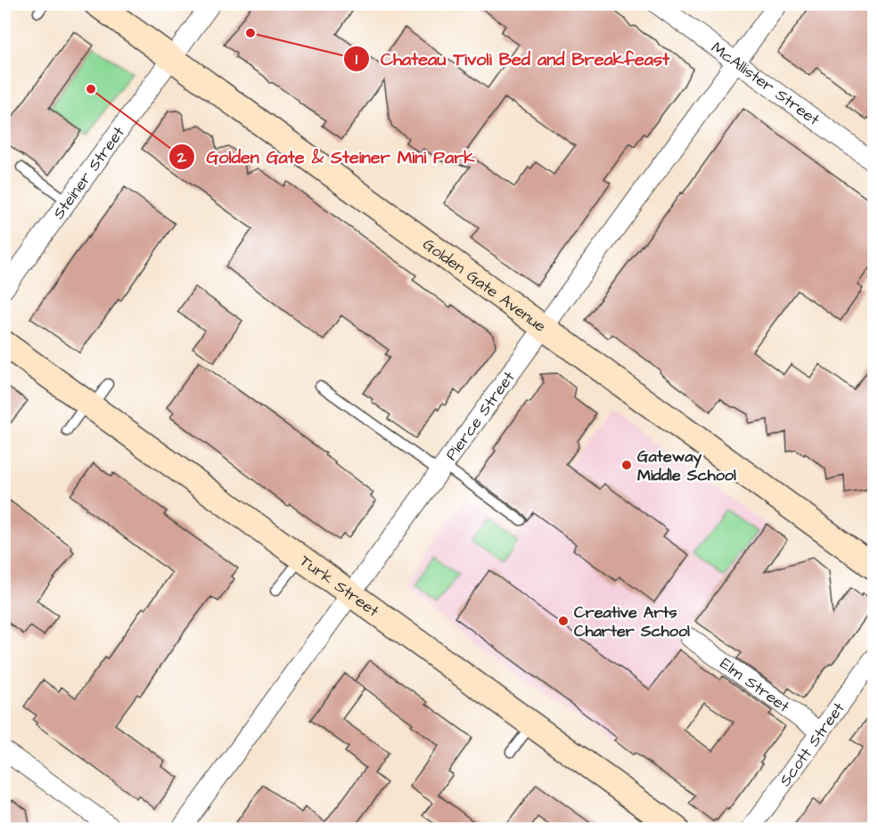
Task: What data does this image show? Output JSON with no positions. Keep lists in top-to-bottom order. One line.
{"streets":{"main road":["Golden Gate Avenue","Turk Street"],"street":["McAllister Street","Steiner Street","Pierce Street","Elm Street","Scott Street"]},"crossings":[["McAllister Street","Pierce Street"],["Steiner Street","Golden Gate Avenue"],["Golden Gate Avenue","Pierce Street"],["Pierce Street","Turk Street"],["Elm Street","Scott Street"]],"places":["Chateau Tivoli Bed and Breakfeast","Golden Gate & Steiner Mini Park","Gateway Middle School","Creative Arts Charter School"]}
